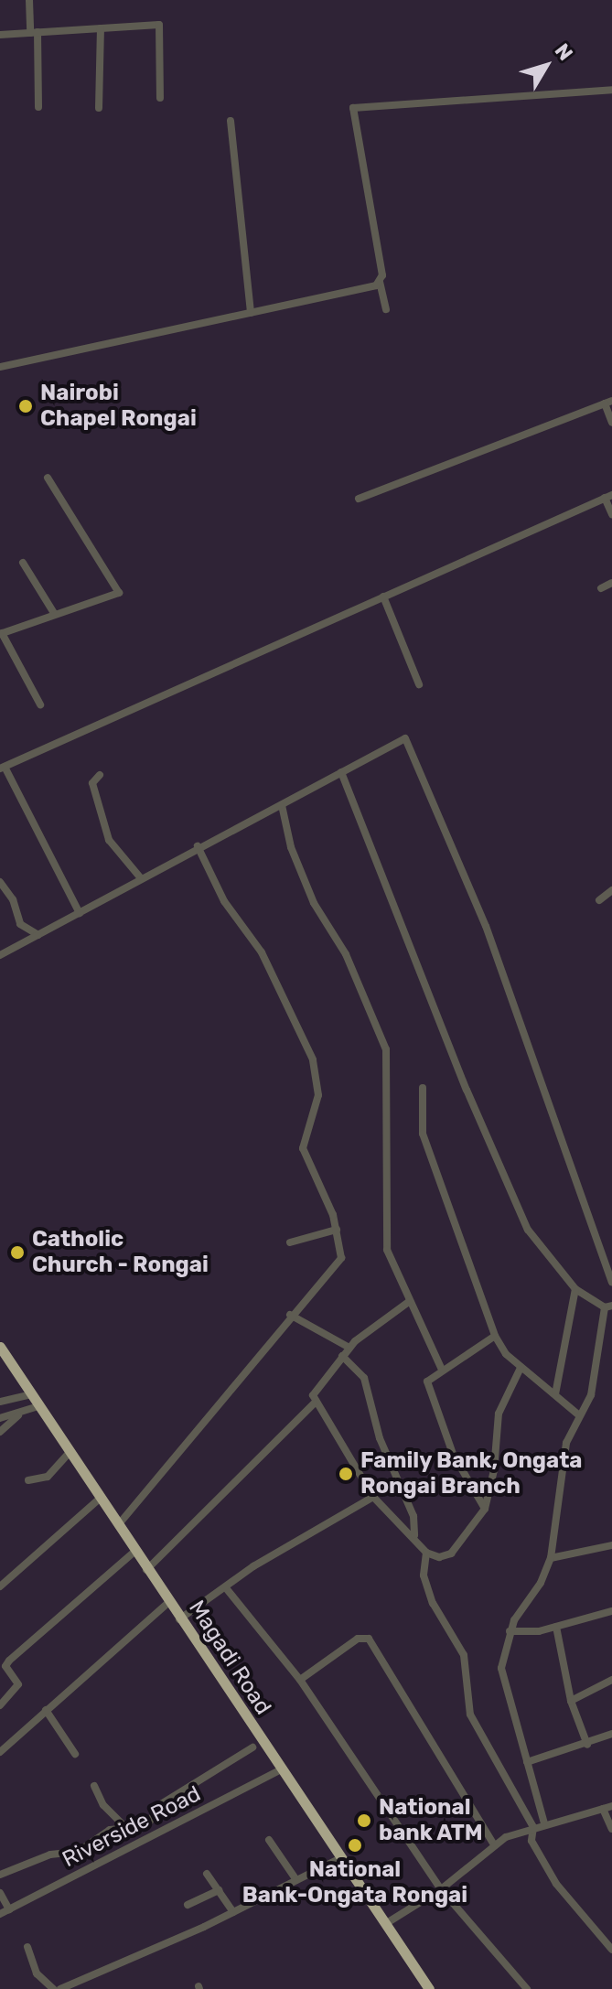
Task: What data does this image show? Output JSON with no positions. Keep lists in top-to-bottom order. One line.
{"streets":{"highway":["Magadi Road"],"street":["Riverside Road"]},"crossings":[["Magadi Road","Riverside Road"]],"places":["Nairobi Chapel Rongai","Catholic Church - Rongai","Family Bank, Ongata Rongai Branch","National bank ATM","National Bank-Ongata Rongai"],"north":"top right"}
